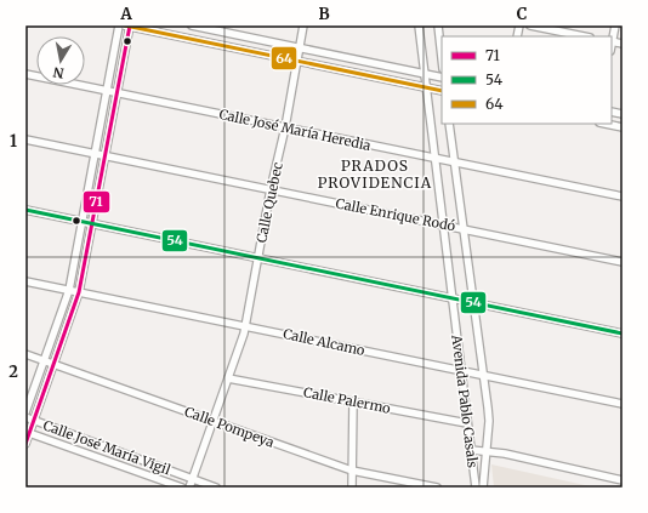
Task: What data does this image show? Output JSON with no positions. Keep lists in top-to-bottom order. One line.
{"streets":{"street":["Calle José María Heredia","Calle Quebec","Calle Enrique Rodó","Calle Alcamo","Calle Palermo","Avenida Pablo Casals","Calle Pompeya","Calle José María Vigil"]},"crossings":[["Calle José María Heredia","Calle Quebec"],["Calle José María Heredia","Avenida Pablo Casals"],["Calle Quebec","Calle Enrique Rodó"],["Calle Quebec","Calle Alcamo"],["Calle Quebec","Calle Palermo"],["Calle Quebec","Calle Pompeya"],["Calle Quebec","Calle José María Vigil"],["Calle Enrique Rodó","Avenida Pablo Casals"],["Calle Alcamo","Avenida Pablo Casals"],["Calle Palermo","Avenida Pablo Casals"]],"districts":["PRADOS PROVIDENCIA"],"lines":["transit line 71","transit line 64","transit line 54"],"legend":["71","54","64"],"north":"bottom","grid":{"columns":["A","B","C"],"rows":["1","2"]}}
